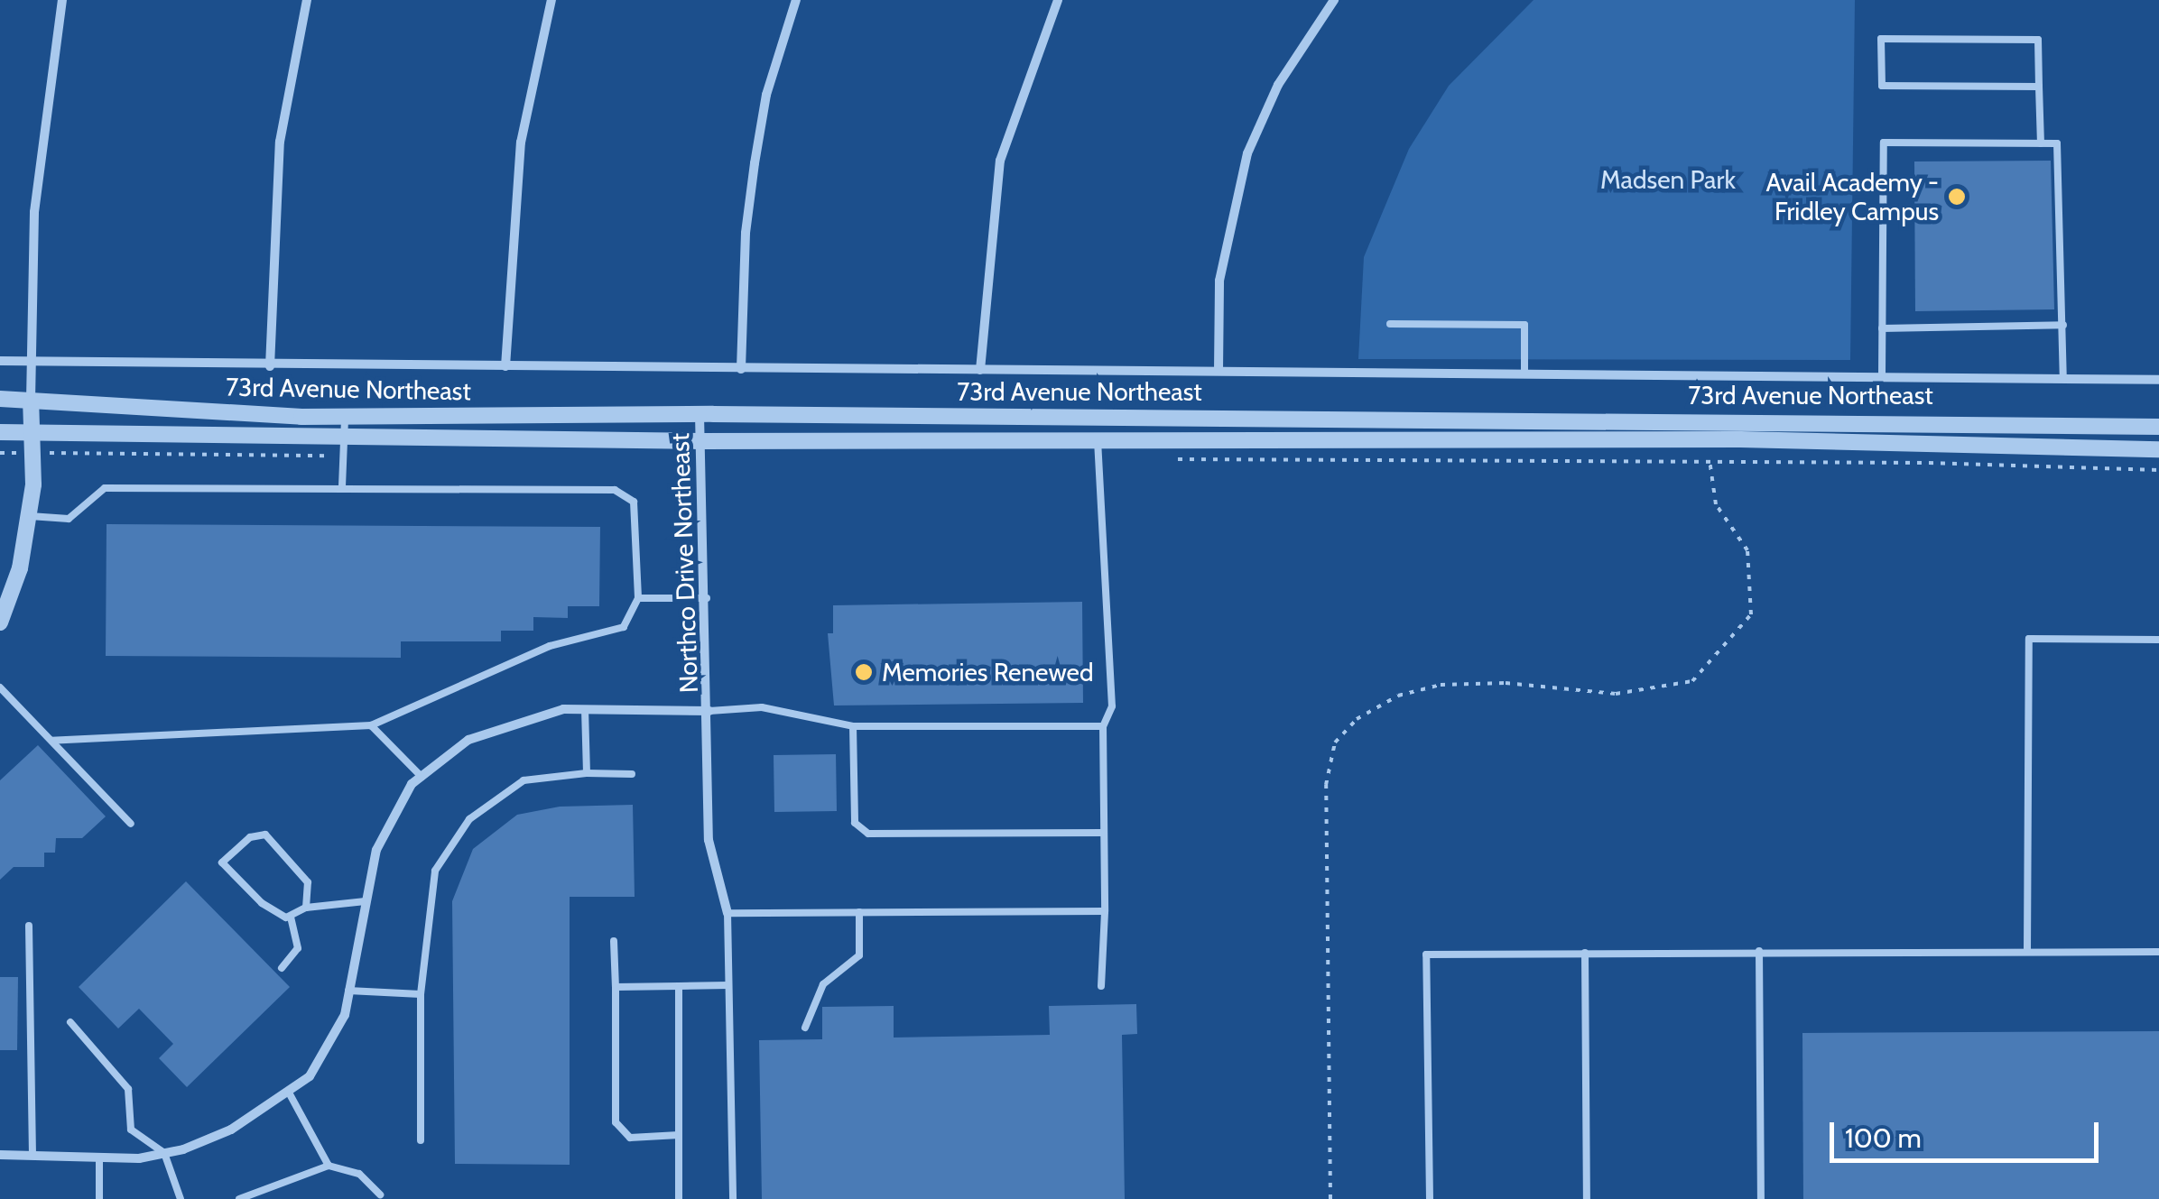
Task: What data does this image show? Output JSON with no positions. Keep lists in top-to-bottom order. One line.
{"streets":{"street":["73rd Avenue Northeast","Northco Drive Northeast"]},"crossings":[["73rd Avenue Northeast","Northco Drive Northeast"]],"parks":["Madsen Park"],"places":["Avail Academy - Fridley Campus","Memories Renewed"],"scale_bar":"100 m"}
